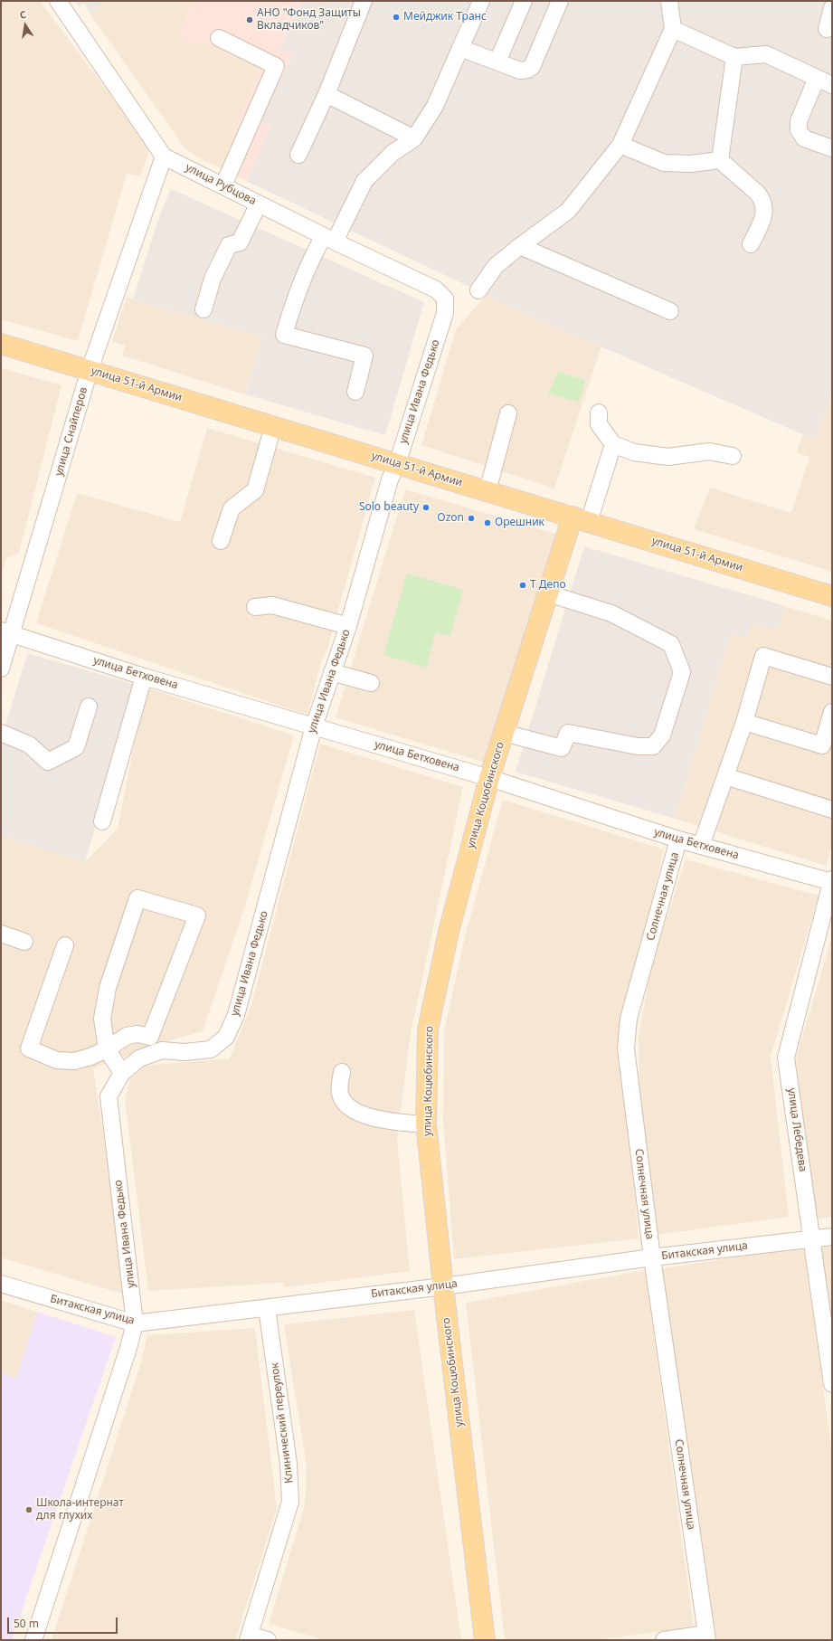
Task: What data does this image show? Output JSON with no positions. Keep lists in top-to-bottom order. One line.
{"streets":{"main road":["улица 51-й Армии","улица Коцюбинского"],"street":["улица Рубцова","улица Ивана Федько","улица Снайперов","улица Бетховена","Солнечная улица","улица Лебедева","Битакская улица","Клинический переулок"]},"crossings":[["улица Рубцова","улица Ивана Федько"],["улица Рубцова","улица Снайперов"],["улица 51-й Армии","улица Ивана Федько"],["улица 51-й Армии","улица Снайперов"],["улица 51-й Армии","улица Коцюбинского"],["улица Ивана Федько","улица Бетховена"],["улица Ивана Федько","Битакская улица"],["улица Снайперов","улица Бетховена"],["улица Бетховена","улица Коцюбинского"],["улица Бетховена","Солнечная улица"],["улица Бетховена","улица Лебедева"],["улица Коцюбинского","Битакская улица"],["Солнечная улица","Битакская улица"],["улица Лебедева","Битакская улица"],["Битакская улица","Клинический переулок"]],"places":["Мейджик Транс","АНО \"Фонд Защиты Вкладчиков\"","Solo beauty","Ozon","Орешник","Т Депо","Школа-интернат для глухих"],"scale_bar":"50 m","north":"top"}
